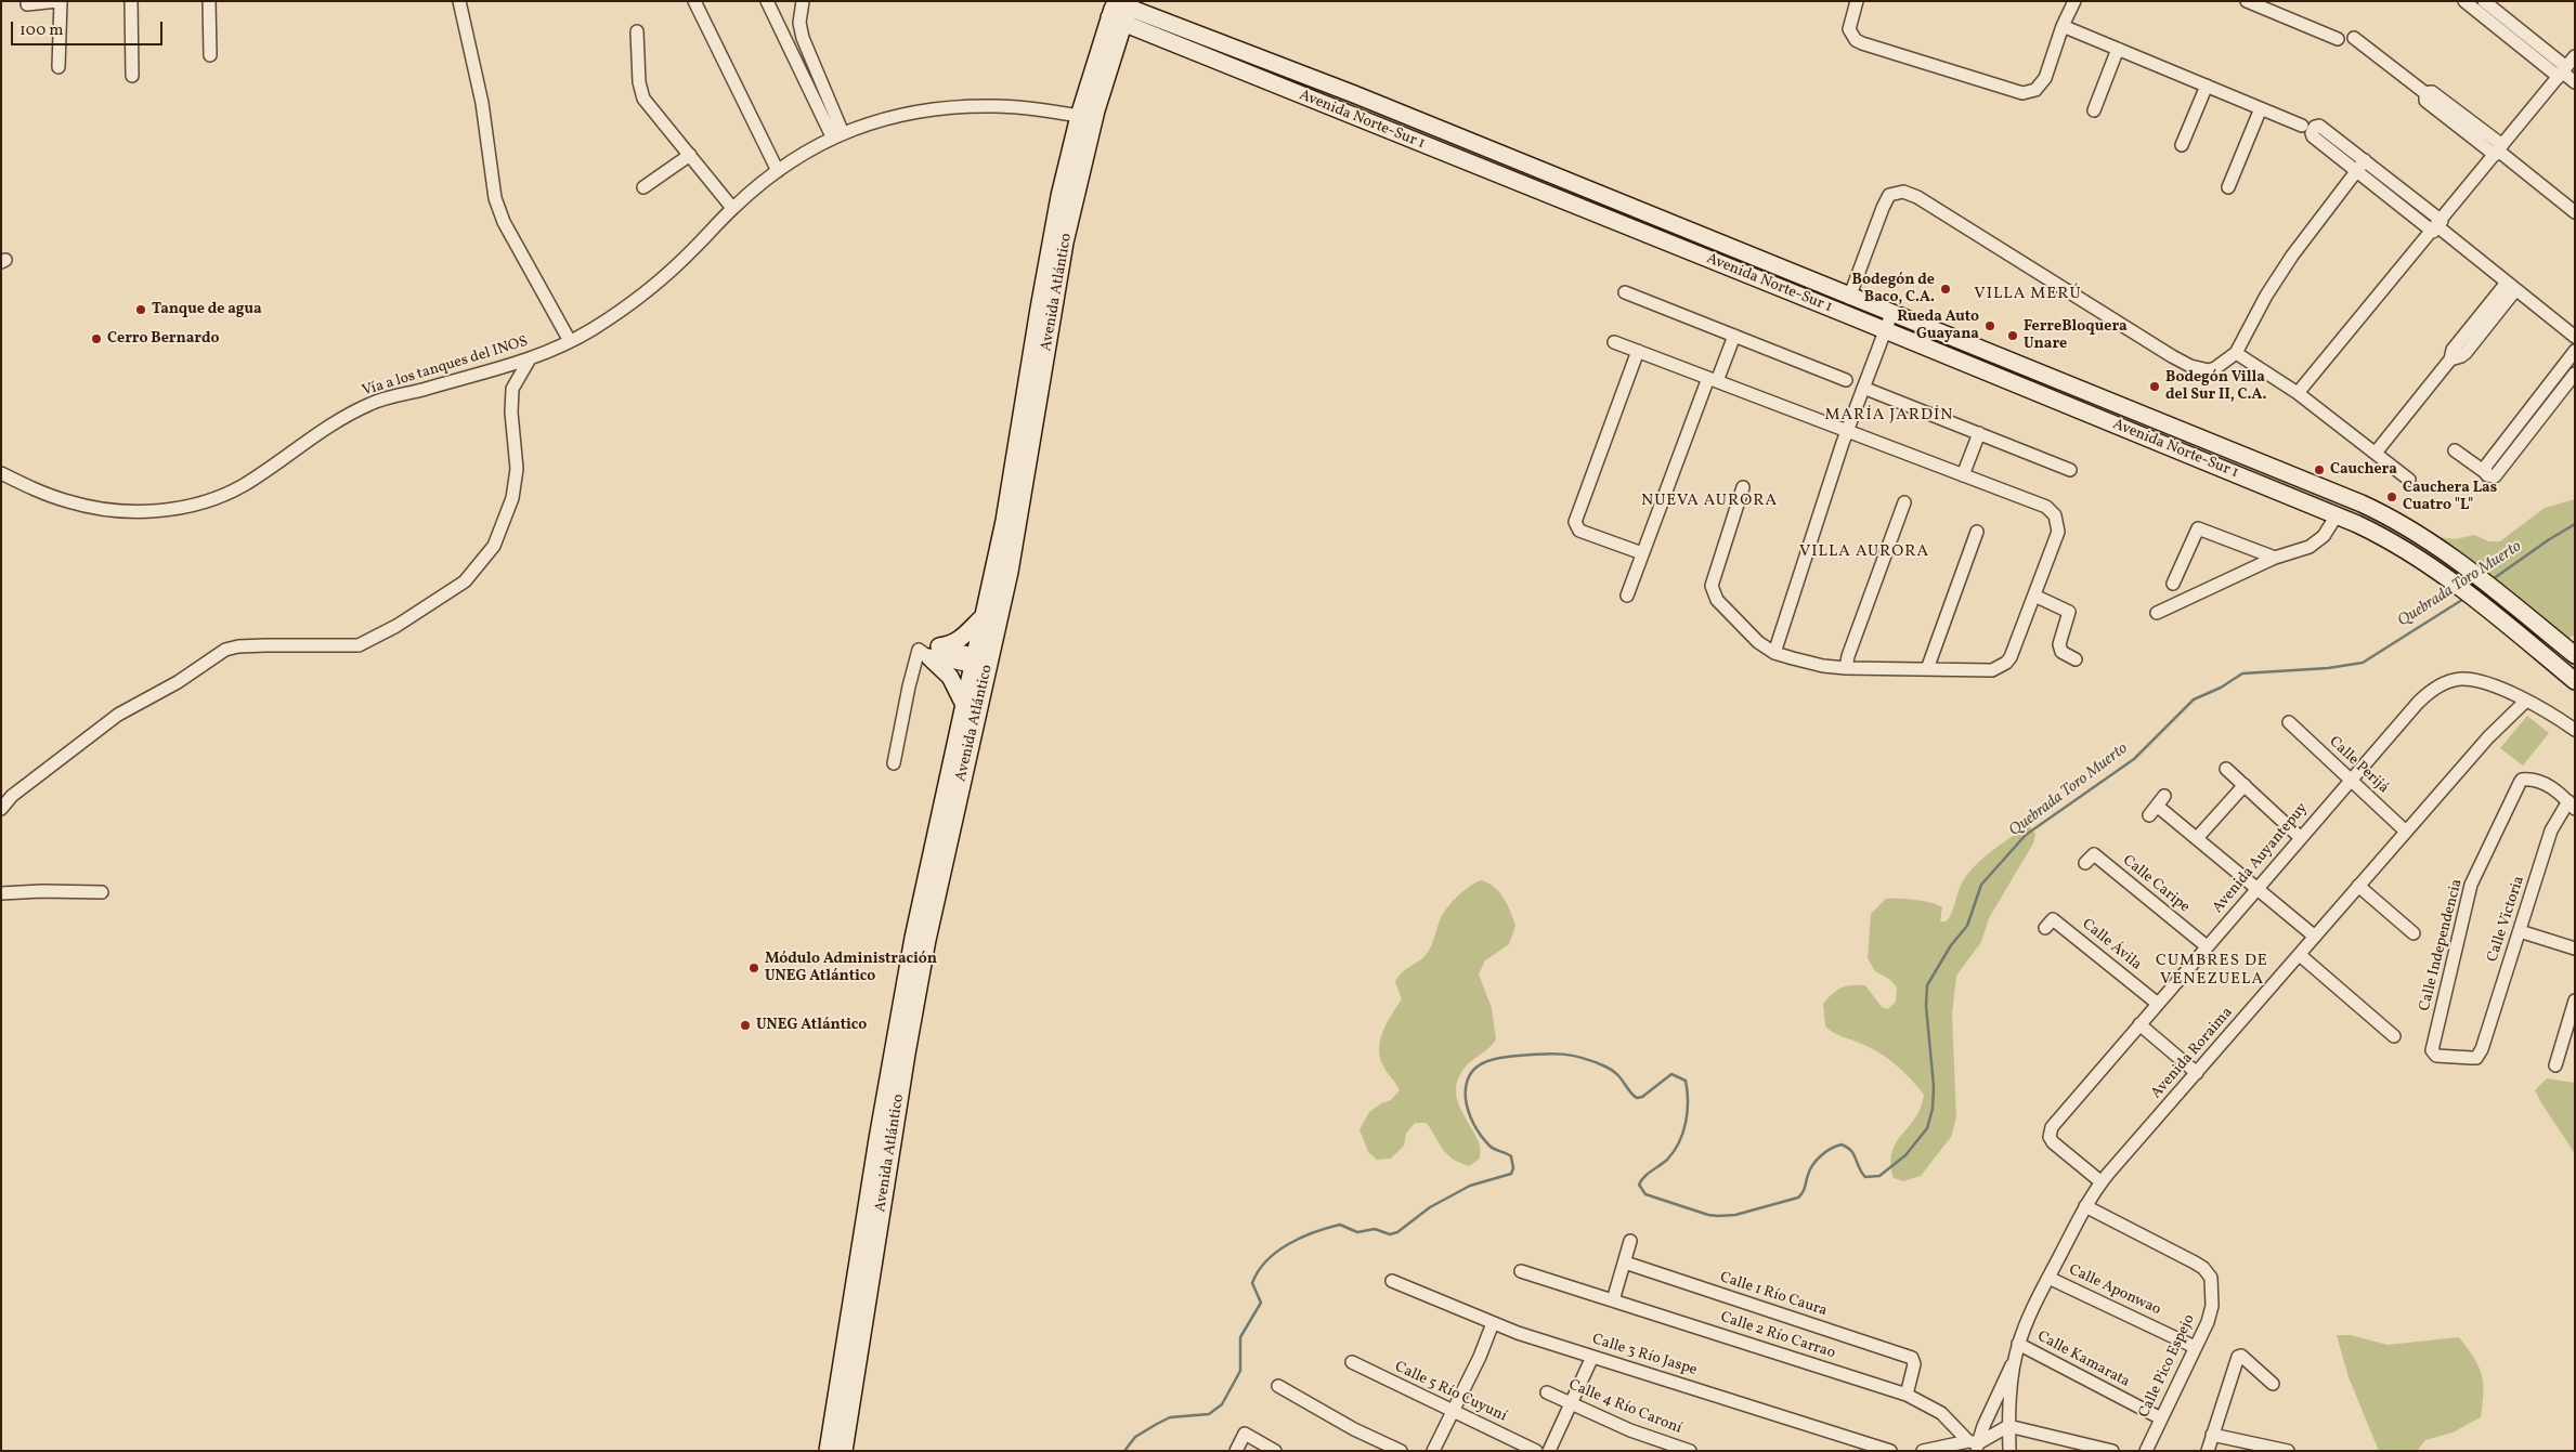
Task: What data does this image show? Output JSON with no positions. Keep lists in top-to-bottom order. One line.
{"streets":{"main road":["Avenida Norte-Sur 1","Avenida Atlántico"],"street":["Vía a los tanques del INOS","Calle Perijá","Avenida Auyantepuy","Calle Caripe","Calle Victoria","Calle Ávila","Calle Independencia","Avenida Roraima","Calle Aponwao","Calle 1 Río Caura","Calle 2 Río Carrao","Calle 3 Río Jaspe","Calle Kamarata","Calle Pico Espejo","Calle 5 Río Cuyuní","Calle 4 Río Caroní"]},"crossings":[["Avenida Norte-Sur 1","Avenida Atlántico"],["Avenida Atlántico","Vía a los tanques del INOS"],["Calle Perijá","Avenida Auyantepuy"],["Calle Perijá","Avenida Roraima"],["Avenida Auyantepuy","Calle Caripe"],["Avenida Auyantepuy","Calle Ávila"],["Avenida Auyantepuy","Avenida Roraima"],["Calle Victoria","Calle Independencia"],["Avenida Roraima","Calle Aponwao"],["Avenida Roraima","Calle Kamarata"],["Avenida Roraima","Calle Pico Espejo"],["Calle Aponwao","Calle Pico Espejo"],["Calle 1 Río Caura","Calle 2 Río Carrao"],["Calle Kamarata","Calle Pico Espejo"]],"districts":["VILLA MERÚ","MARÍA JARDÍN","NUEVA AURORA","VILLA AURORA","CUMBRES DE VENEZUELA"],"water":["Quebrada Toro Muerto"],"places":["Bodegón de Baco, C.A.","Tanque de agua","Rueda Auto Guayana","FerreBloquera Unare","Cerro Bernardo","Bodegón Villa del Sur II, C.A.","Cauchera","Cauchera Las Cuatro \"L\"","Módulo Administración UNEG Atlántico","UNEG Atlántico"],"scale_bar":"100 m"}
